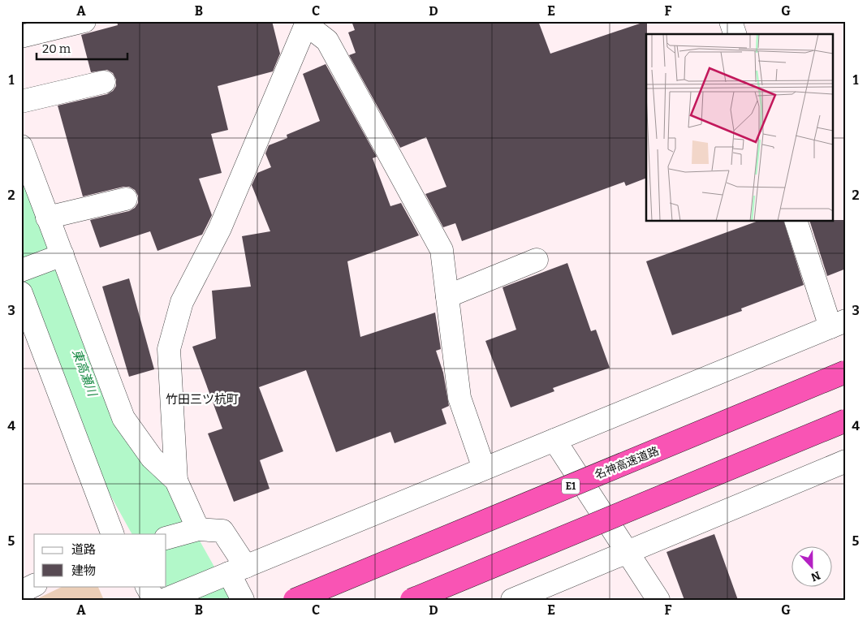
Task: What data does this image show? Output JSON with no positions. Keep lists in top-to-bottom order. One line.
{"streets":{"highway":["名神高速道路","E1"]},"districts":["竹田三ツ杭町"],"water":["東高瀬川"],"legend":["道路","建物"],"scale_bar":"20 m","north":"bottom","grid":{"columns":["A","B","C","D","E","F","G"],"rows":["1","2","3","4","5"]}}
